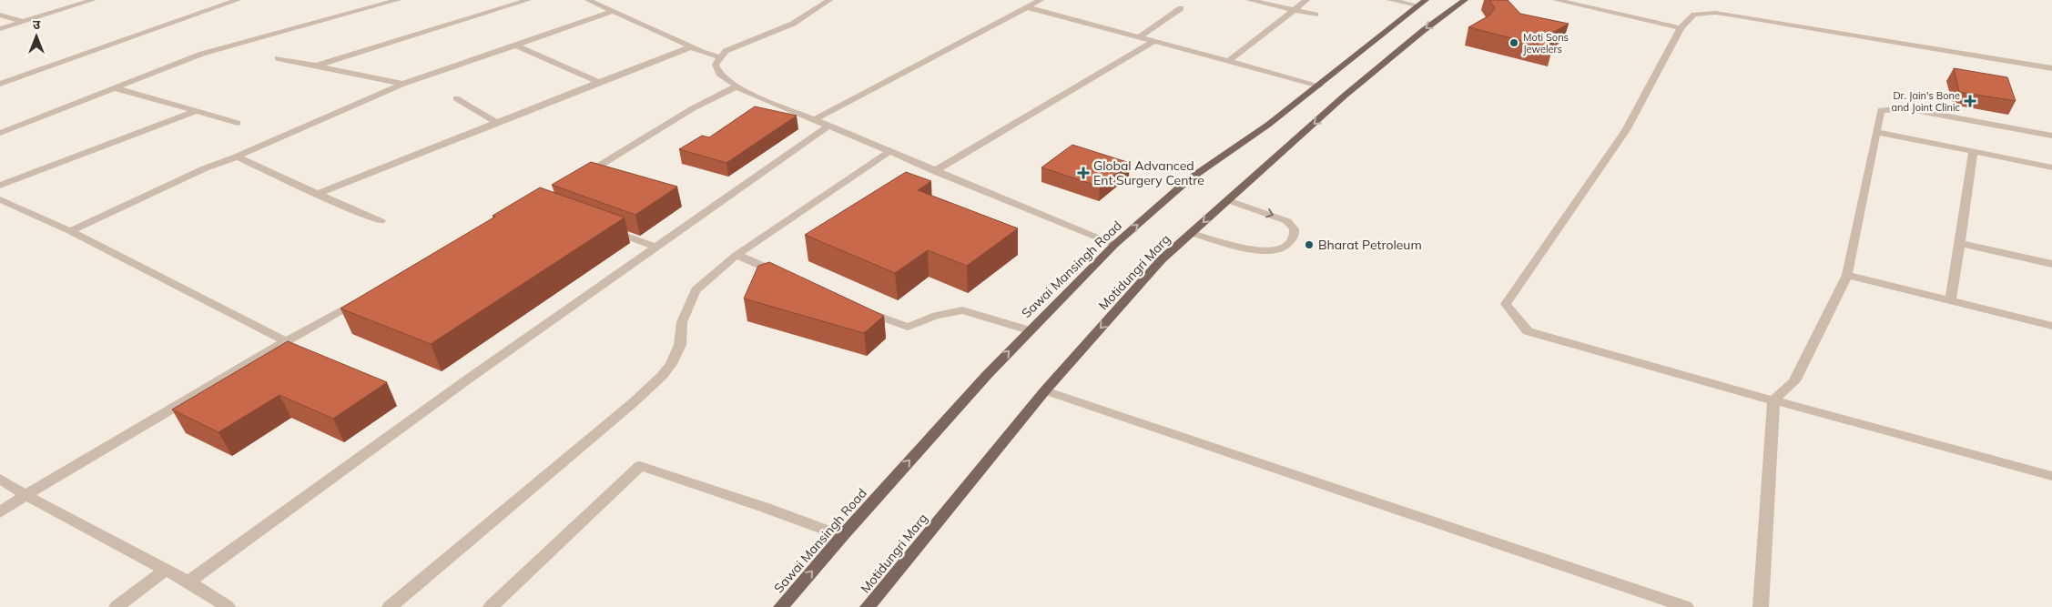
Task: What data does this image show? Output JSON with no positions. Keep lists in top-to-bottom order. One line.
{"streets":{"main road":["Sawai Mansingh Road","Motidungri Marg"]},"one_way":["Sawai Mansingh Road","Motidungri Marg"],"places":{"other":["Moti Sons Jewelers","Bharat Petroleum"],"health":["Dr. Jain's Bone and Joint Clinic","Global Advanced Ent Surgery Centre"]},"north":"top"}
